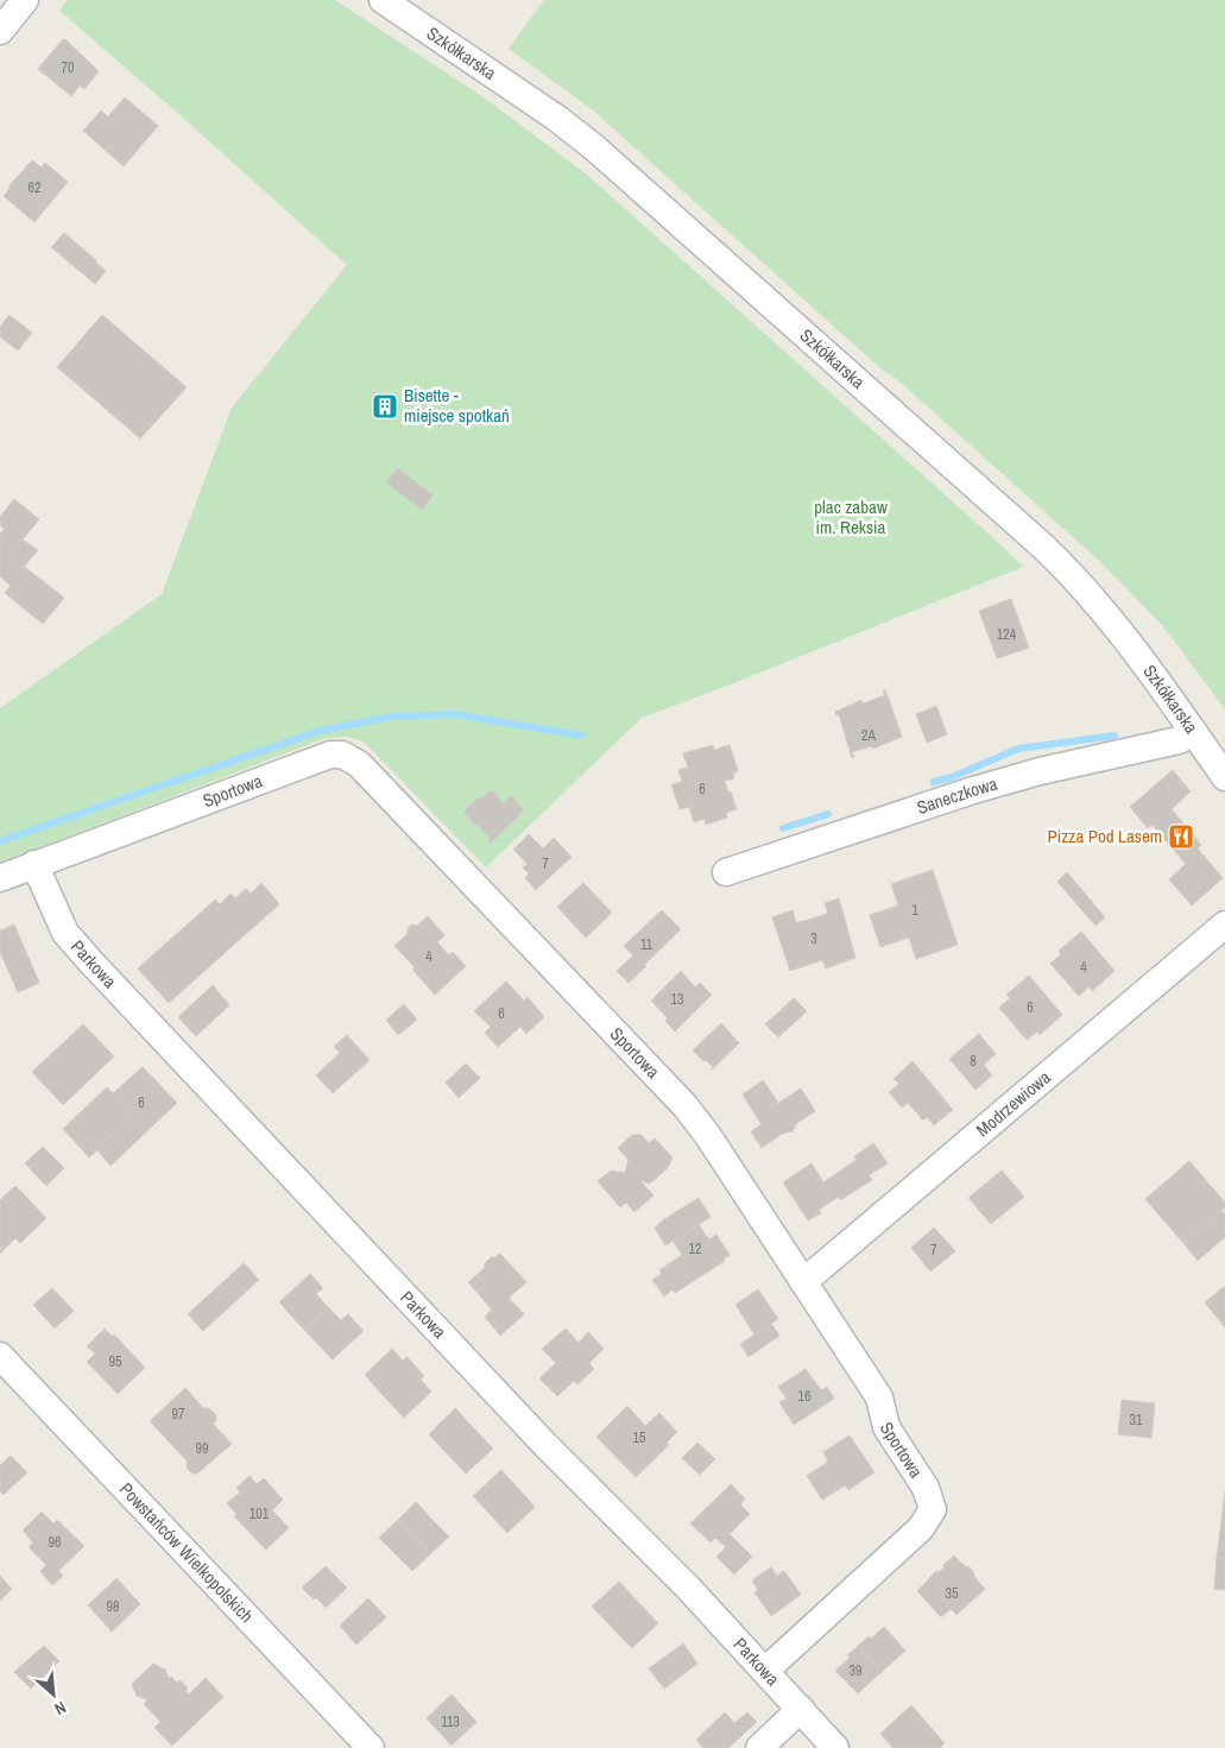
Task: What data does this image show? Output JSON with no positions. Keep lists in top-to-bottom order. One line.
{"streets":{"street":["Szkółkarska","Sportowa","Saneczkowa","Parkowa","Modrzewiowa","Powstańców Wielkopolskich"]},"crossings":[["Szkółkarska","Saneczkowa"],["Sportowa","Parkowa"],["Sportowa","Modrzewiowa"]],"parks":["plac zabaw im. Reksia"],"places":{"building":["Bisette - miejsce spotkań"],"restaurant":["Pizza Pod Lasem"]},"house_numbers":["70","62","124","2A","6","7","1","3","11","4","4","13","6","6","8","6","12","7","95","16","97","31","15","99","101","96","35","98","39","113"],"north":"bottom right"}
